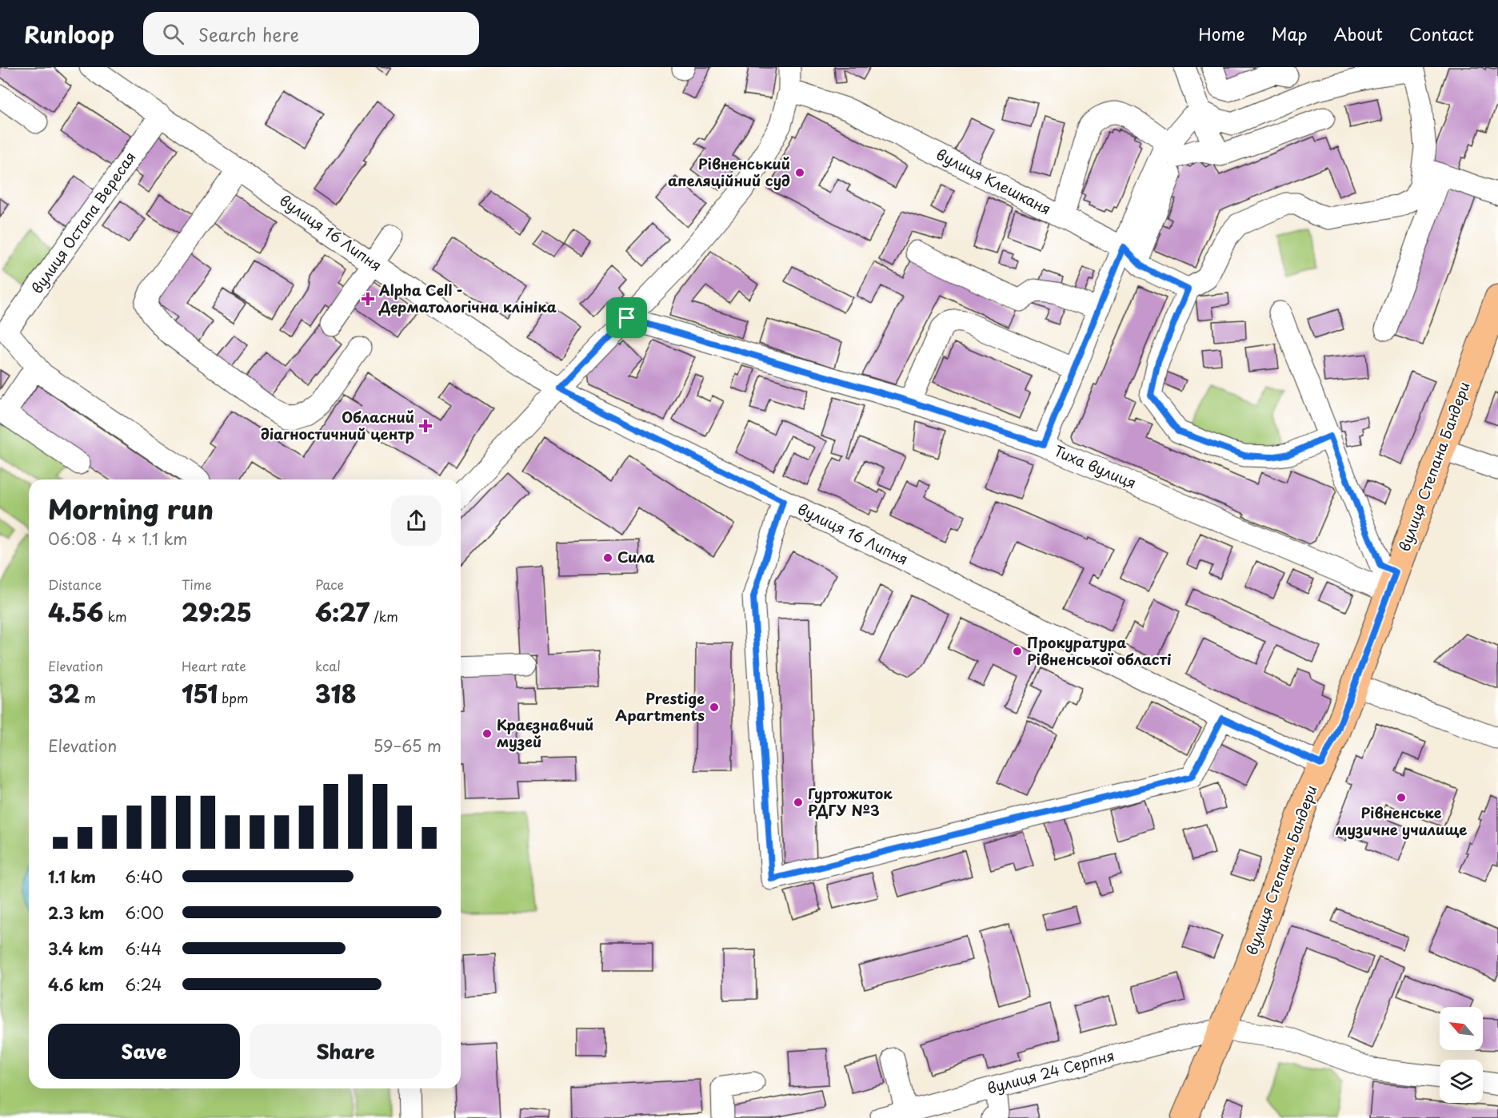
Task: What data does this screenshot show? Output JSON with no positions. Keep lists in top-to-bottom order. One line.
{"streets":{"main road":["вулиця Степана Бандери"],"street":["вулиця Клешканя","вулиця Остапа Вересая","вулиця 16 Липня","Тиха вулиця","вулиця 24 Серпня"]},"crossings":[["вулиця Остапа Вересая","вулиця 16 Липня"],["вулиця 16 Липня","вулиця Степана Бандери"],["вулиця Степана Бандери","Тиха вулиця"],["вулиця Степана Бандери","вулиця 24 Серпня"]],"places":{"other":["Рівненський апеляційний суд","Сила","Прокуратура Рівненської області","Prestige Apartments","Краєзнавчий музей","Рівненське музичне училище","Гуртожиток РДГУ №3"],"health":["Alpha Cell - Дерматологічна клініка","Обласний діагностичний центр"]},"north":"top left","page":{"header":"Runloop","search":"Search here","nav":["Home","Map","About","Contact"],"heading":["Morning run","06:08 · 4 × 1.1 km"],"stats":[["Distance","4.56 km"],["Time","29:25"],["Pace","6:27 /km"],["Elevation","32 m"],["Heart rate","151 bpm"],["kcal","318"]],"chart":["Elevation","59–65 m"],"list":[{"name":"1.1 km","note":"6:40"},{"name":"2.3 km","note":"6:00"},{"name":"3.4 km","note":"6:44"},{"name":"4.6 km","note":"6:24"}],"buttons":["Save","Share"]}}
